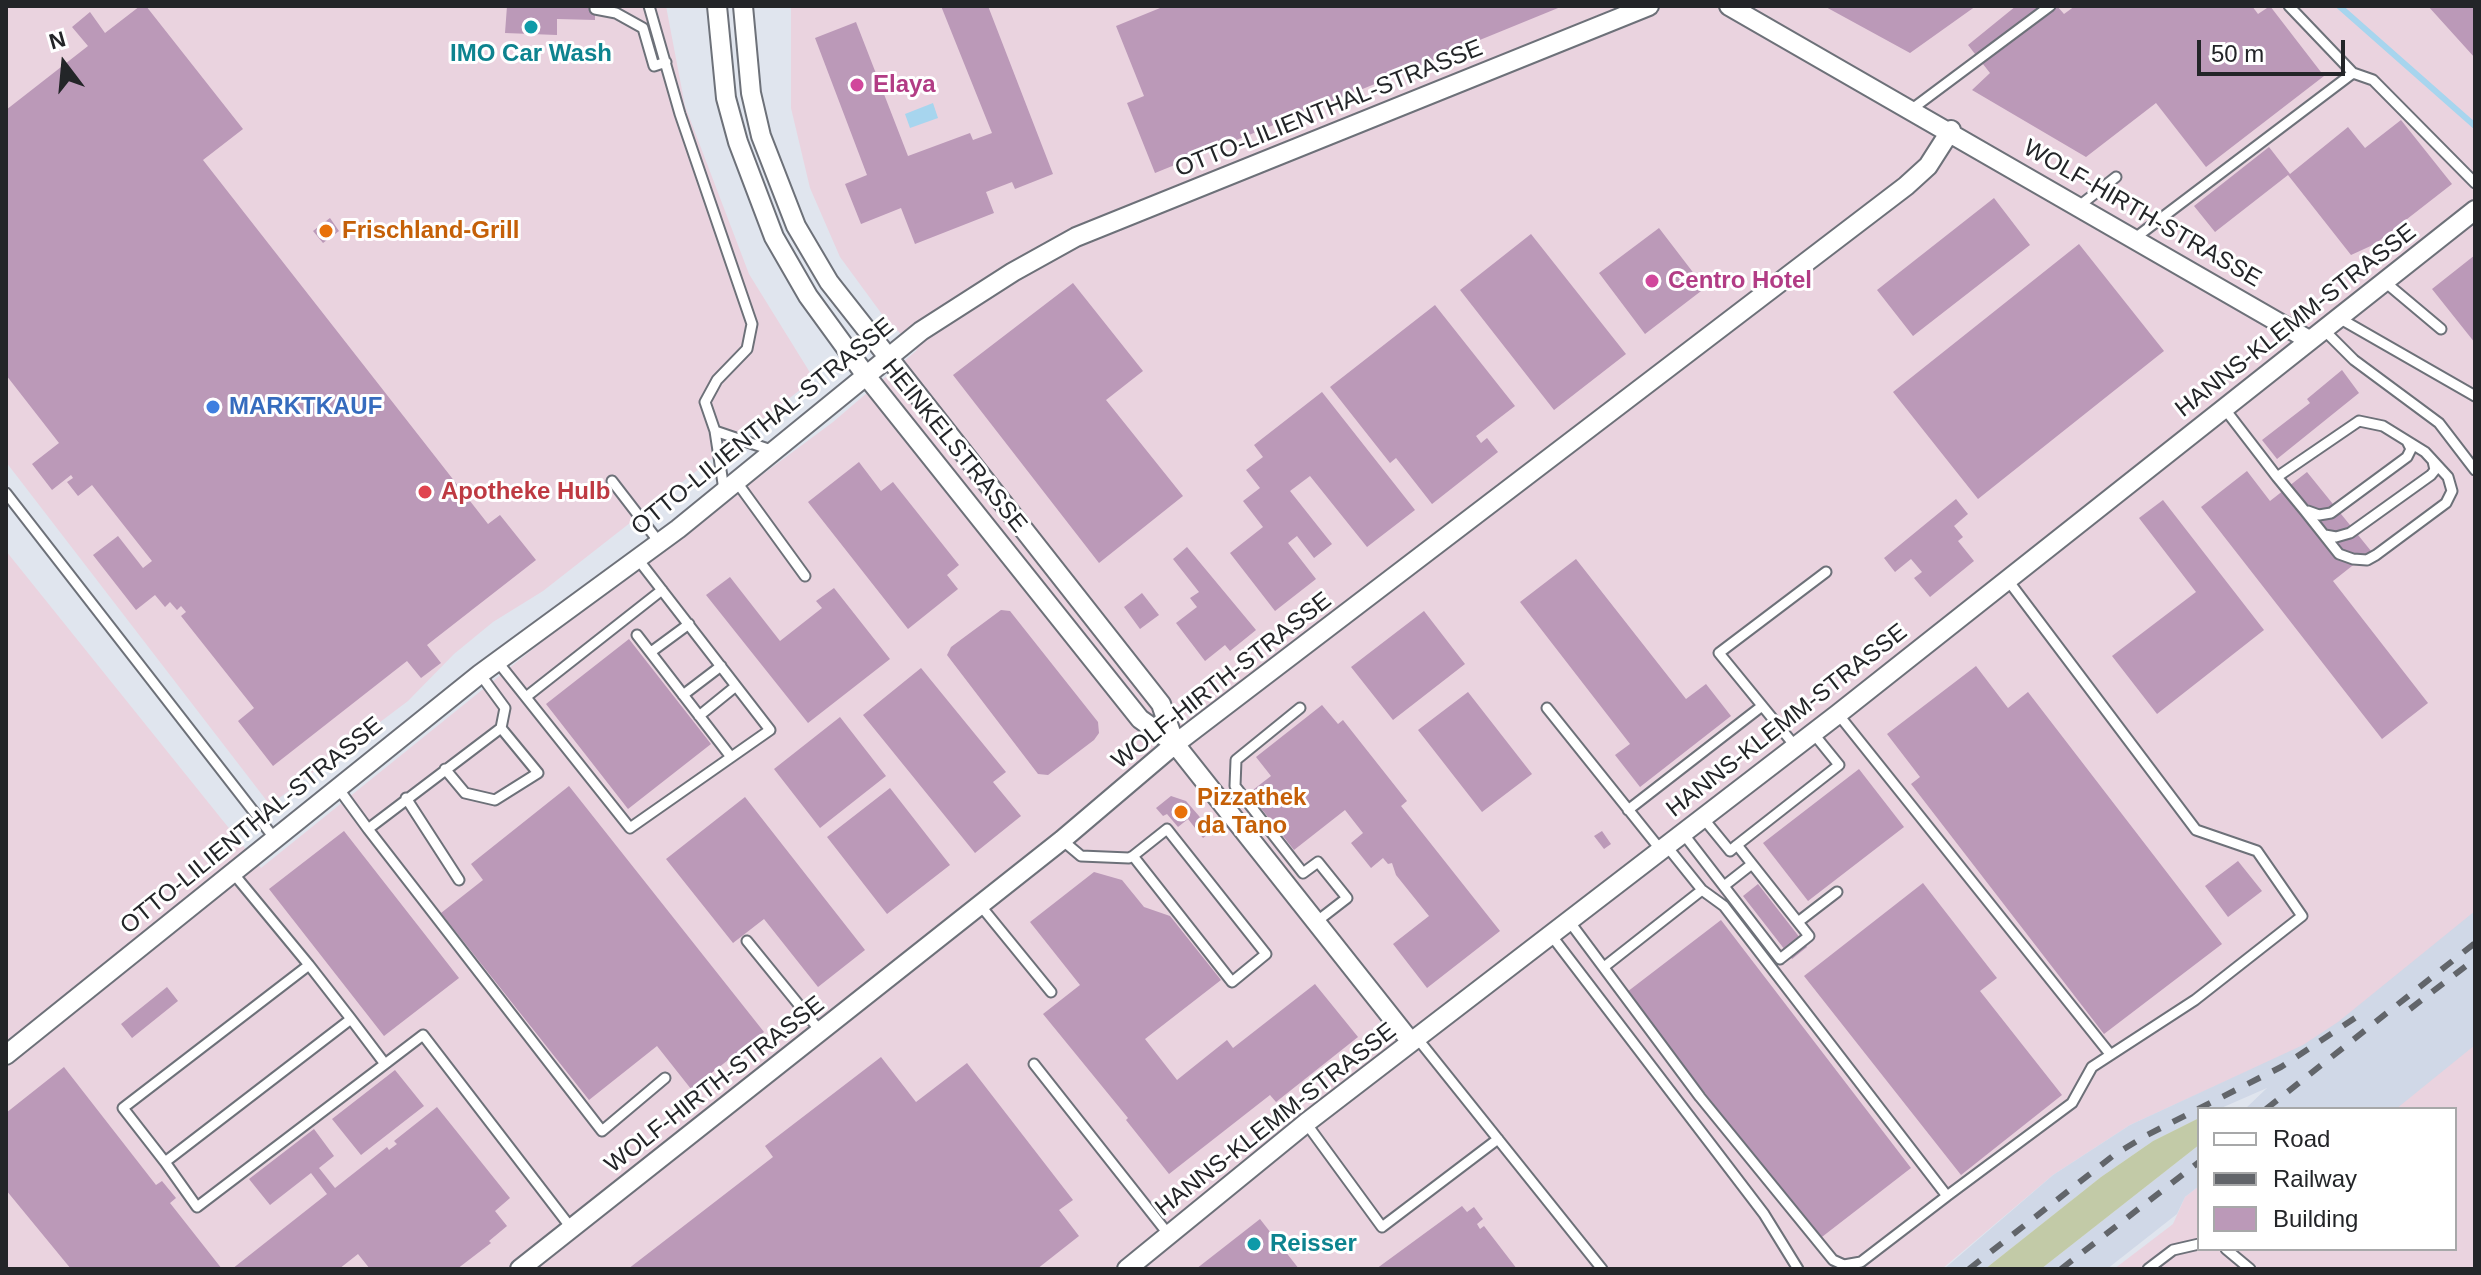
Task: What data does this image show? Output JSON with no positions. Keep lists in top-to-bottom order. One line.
{"streets":{"street":["OTTO-LILIENTHAL-STRASSE","WOLF-HIRTH-STRASSE","HANNS-KLEMM-STRASSE","HEINKELSTRASSE"]},"crossings":[["OTTO-LILIENTHAL-STRASSE","HEINKELSTRASSE"],["WOLF-HIRTH-STRASSE","HANNS-KLEMM-STRASSE"],["WOLF-HIRTH-STRASSE","HEINKELSTRASSE"],["HANNS-KLEMM-STRASSE","HEINKELSTRASSE"]],"places":["IMO Car Wash","Elaya","Frischland-Grill","Centro Hotel","MARKTKAUF","Apotheke Hulb","Pizzathek da Tano","Reisser"],"legend":["Road","Railway","Building"],"scale_bar":"50 m","north":"top"}
